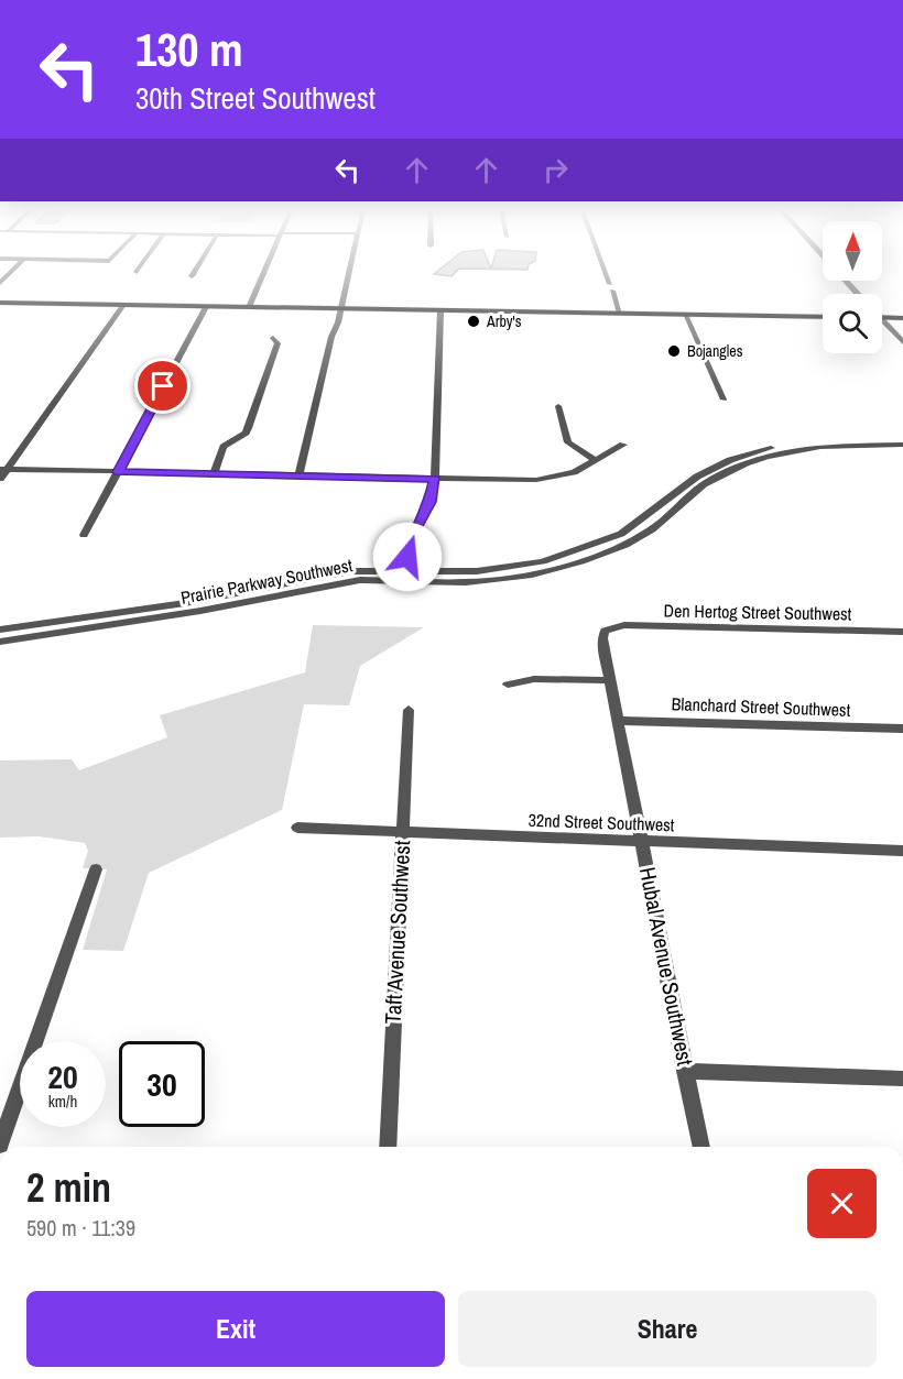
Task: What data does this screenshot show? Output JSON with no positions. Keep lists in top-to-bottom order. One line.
{"streets":{"street":["Prairie Parkway Southwest","Den Hertog Street Southwest","Blanchard Street Southwest","32nd Street Southwest","Taft Avenue Southwest","Hubal Avenue Southwest"]},"crossings":[["Den Hertog Street Southwest","Hubal Avenue Southwest"],["Blanchard Street Southwest","Hubal Avenue Southwest"],["32nd Street Southwest","Taft Avenue Southwest"],["32nd Street Southwest","Hubal Avenue Southwest"]],"places":["Arby's","Bojangles"],"north":"top","page":{"turn":["130 m","30th Street Southwest"],"speed":"20 km/h","limit":"30","heading":["2 min","590 m · 11:39"],"buttons":["Exit","Share"]}}
